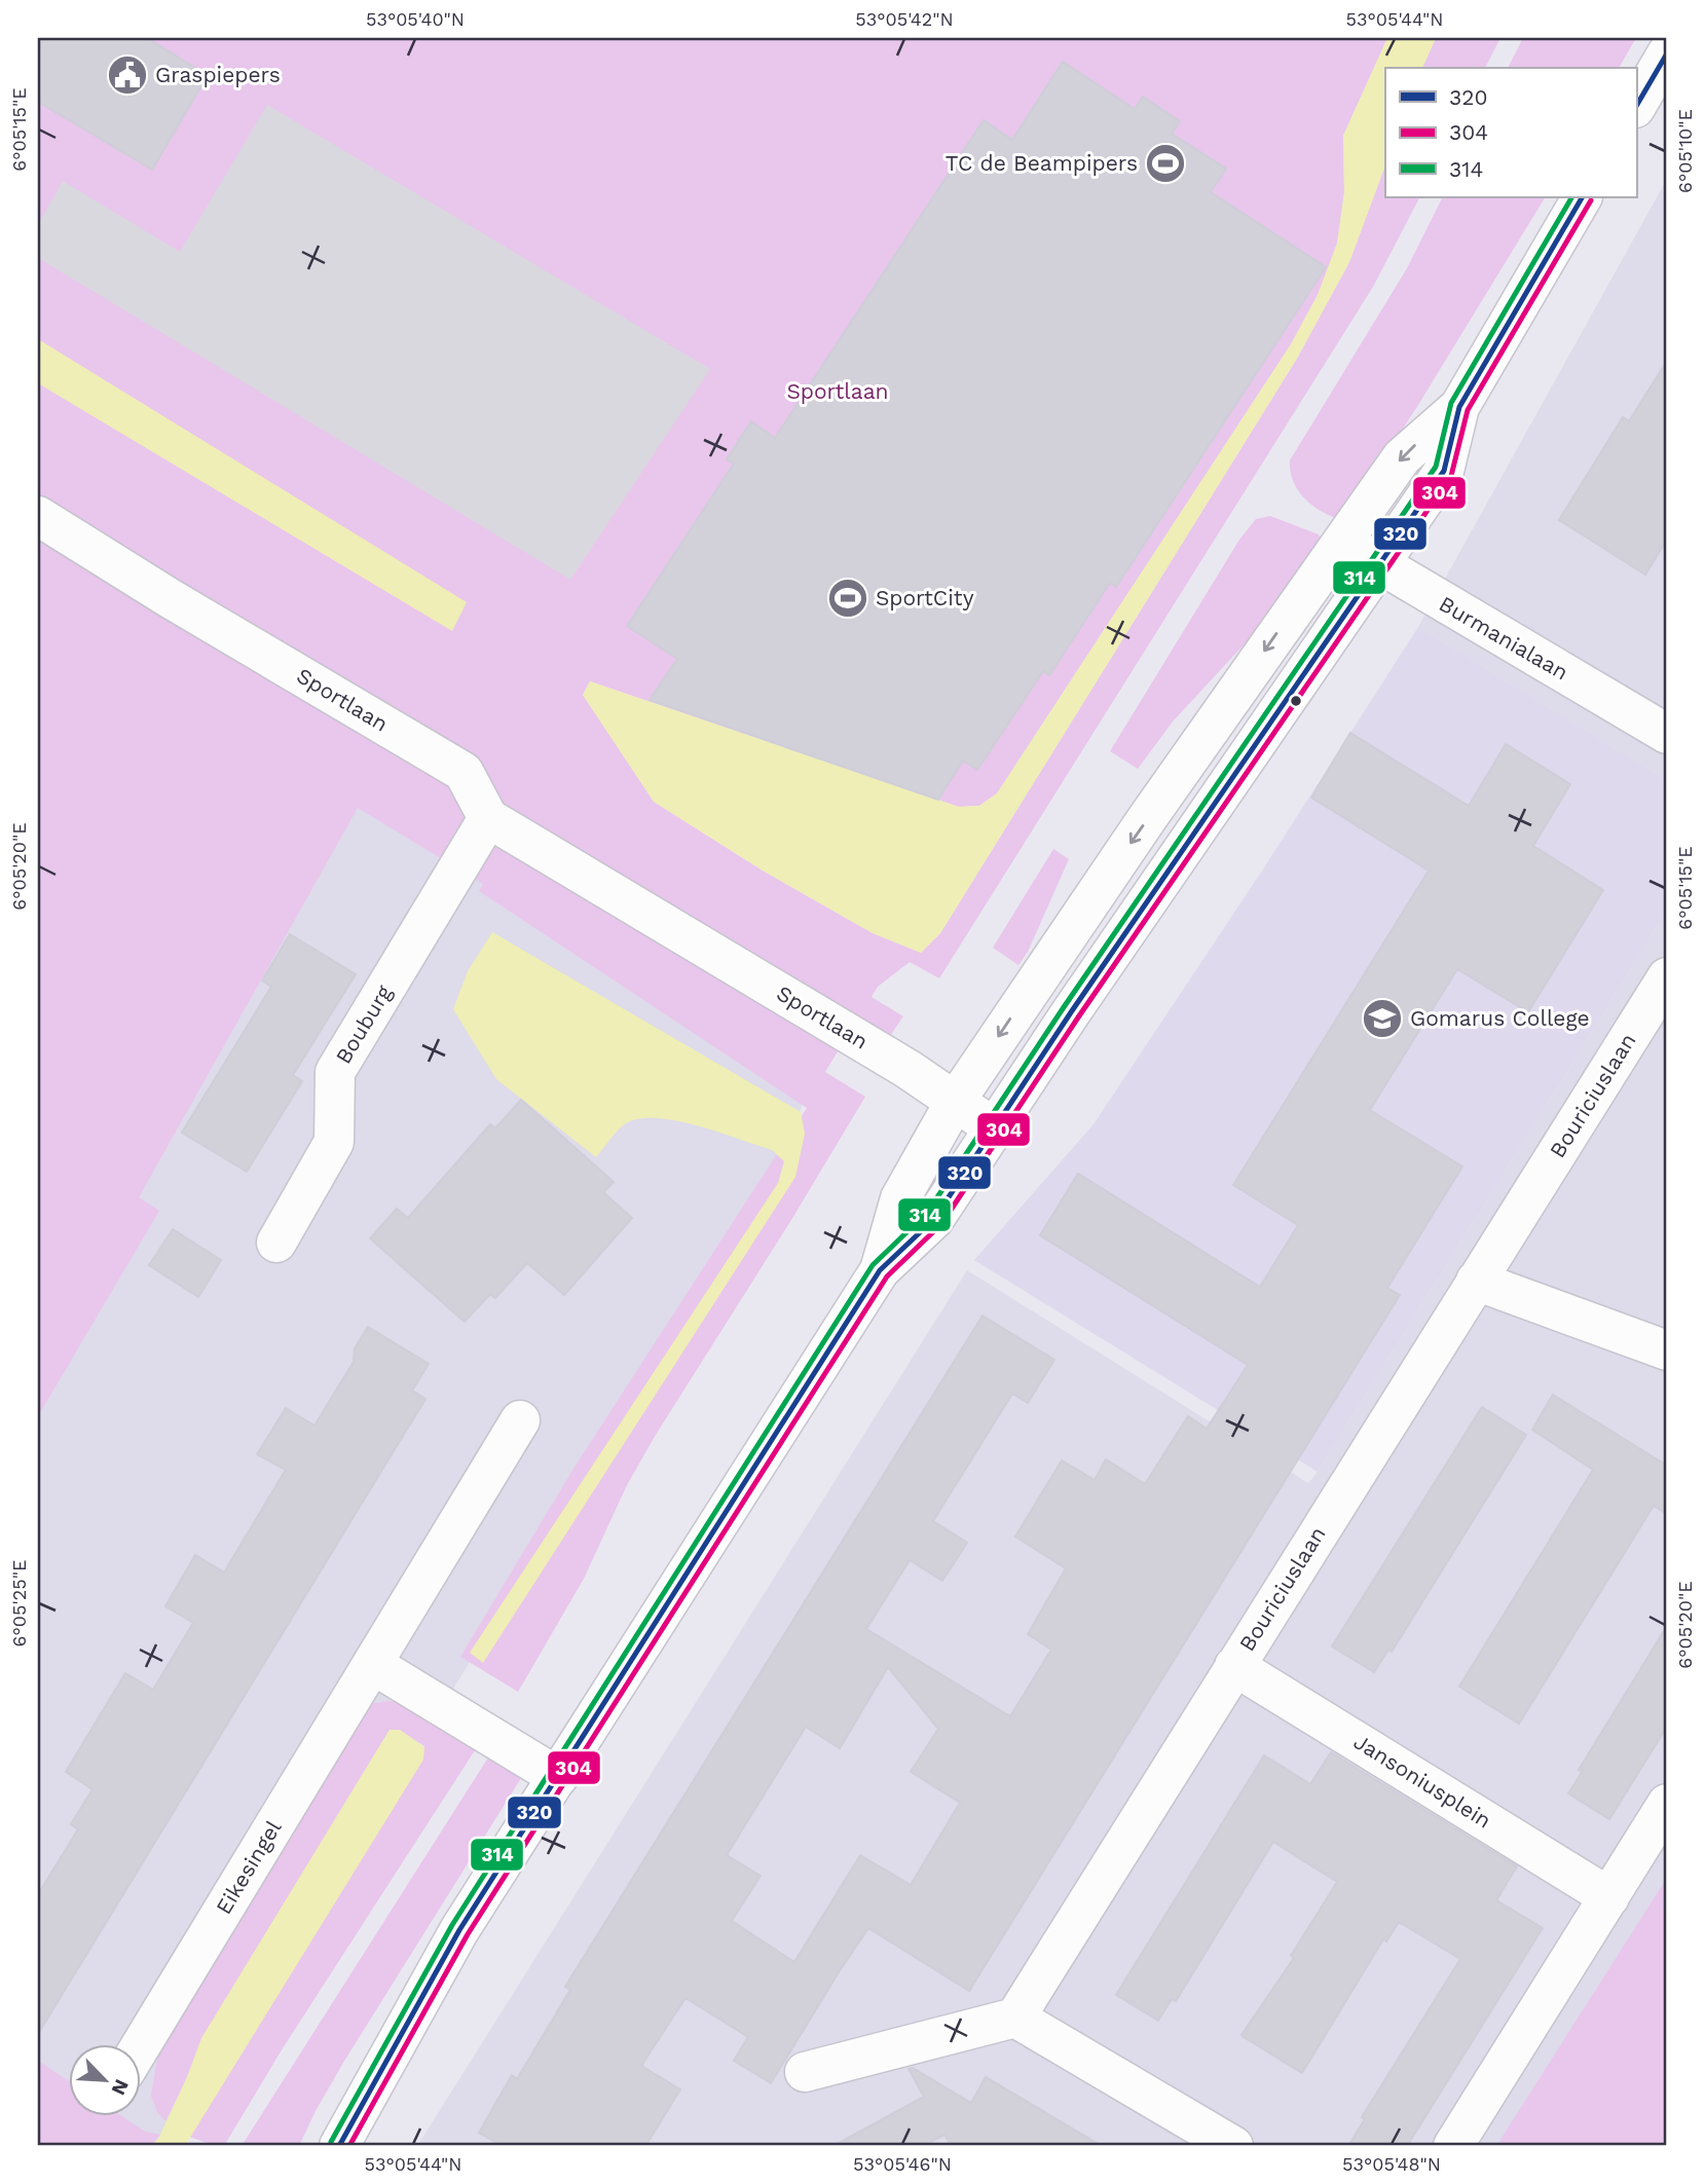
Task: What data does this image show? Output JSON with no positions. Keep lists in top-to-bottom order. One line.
{"streets":{"street":["Burmanialaan","Sportlaan","Bouburg","Bouriciuslaan","Jansoniusplein","Eikesingel"]},"crossings":[["Sportlaan","Bouburg"],["Bouriciuslaan","Jansoniusplein"]],"parks":["Sportlaan"],"places":{"public building":["Graspiepers"],"sports":["TC de Beampipers","SportCity"],"school or university":["Gomarus College"]},"lines":["transit line 320","transit line 314","transit line 304"],"legend":["320","304","314"],"north":"bottom right","coordinates":["53°05'40\"N","53°05'42\"N","53°05'44\"N","6°05'15\"E","6°05'10\"E","6°05'20\"E","6°05'25\"E","53°05'46\"N","53°05'48\"N"]}
